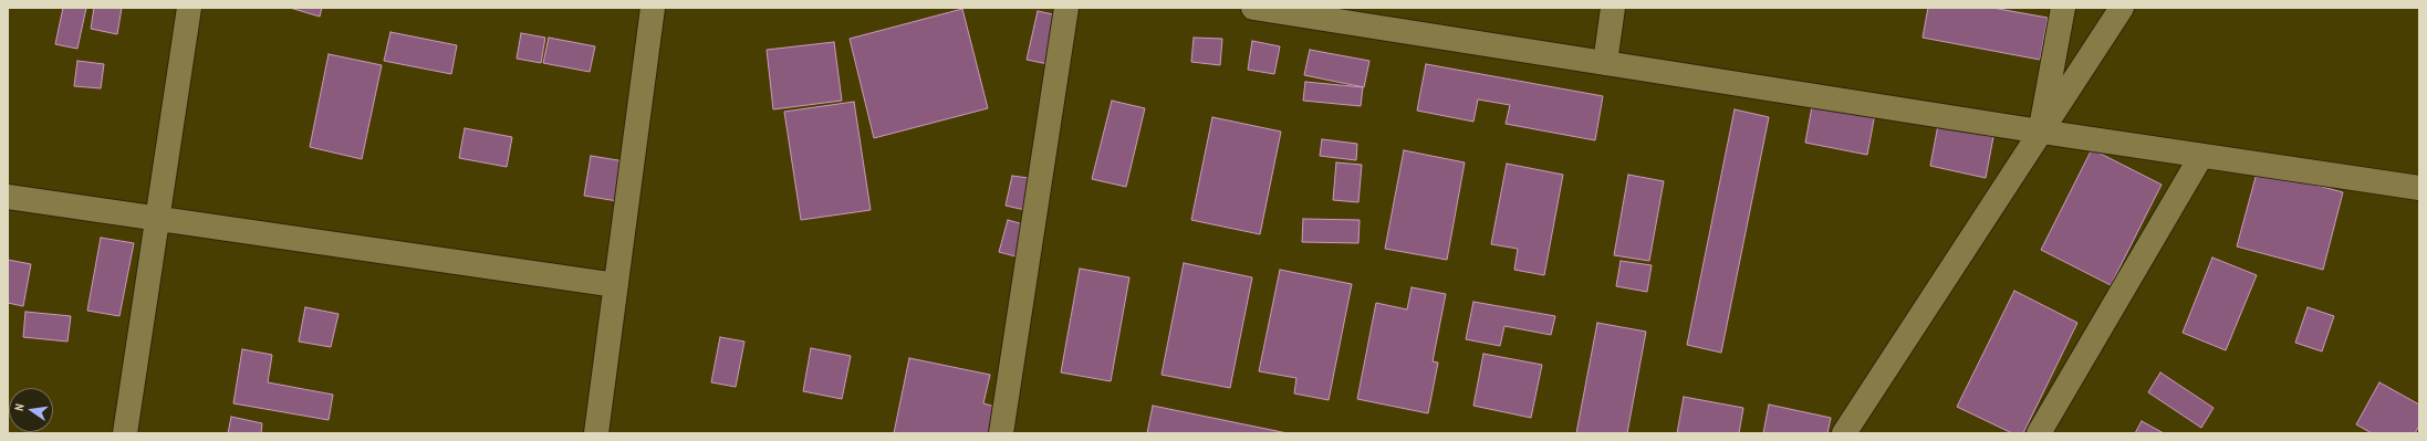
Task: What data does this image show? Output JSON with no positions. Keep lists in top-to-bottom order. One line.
{"north":"left"}
